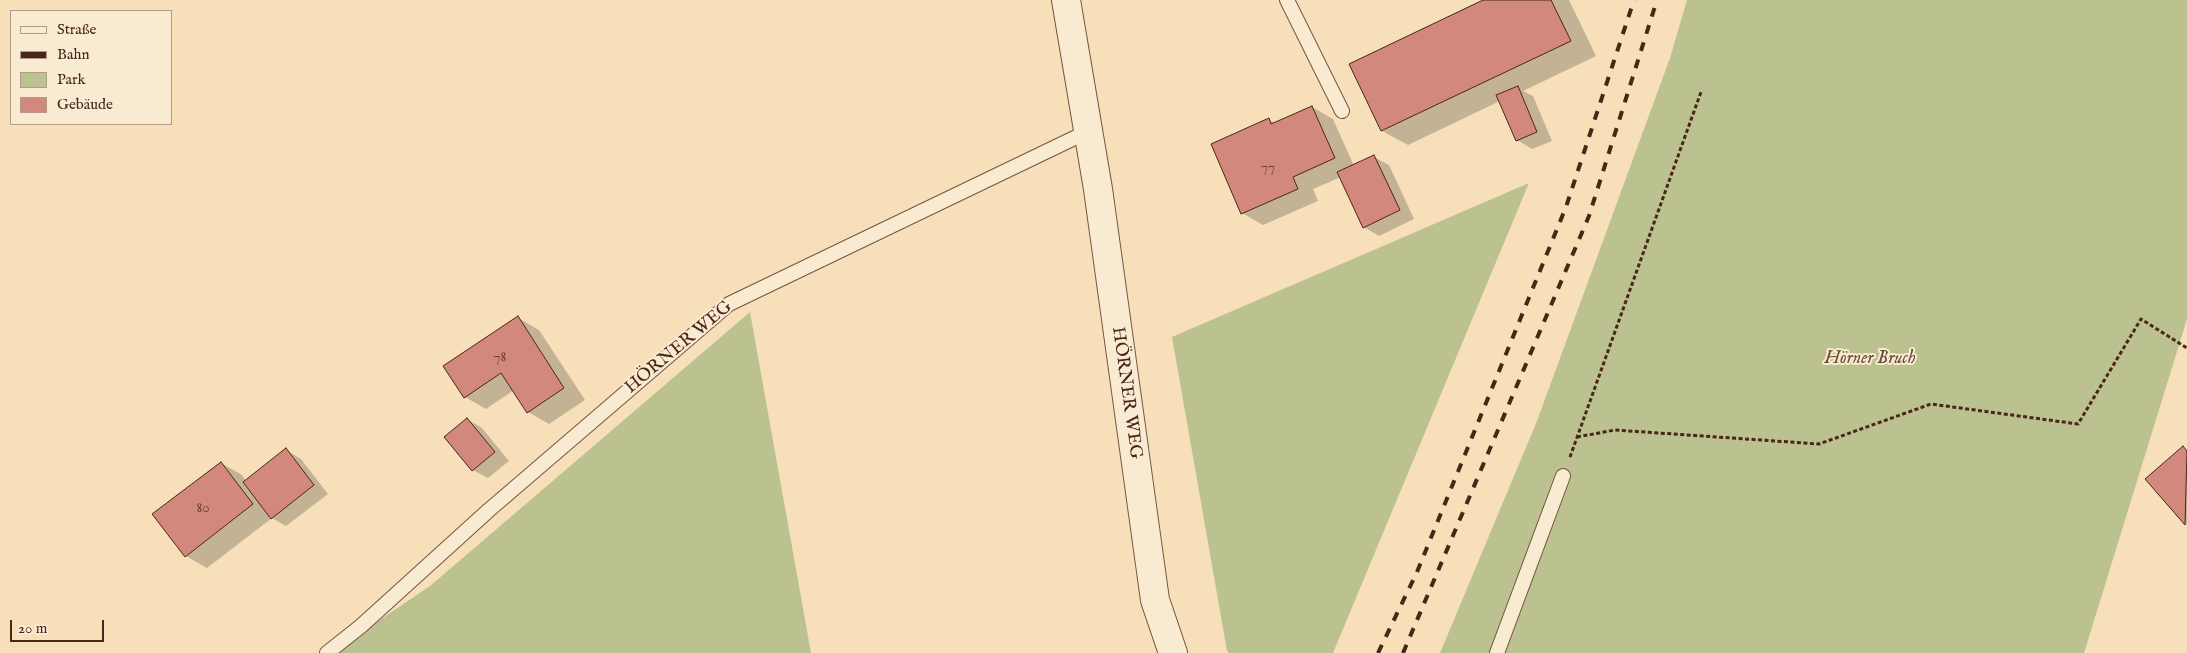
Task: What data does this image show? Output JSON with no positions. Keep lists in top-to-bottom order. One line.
{"streets":{"street":["HÖRNER WEG"]},"parks":["Hörner Bruch"],"house_numbers":["77","78","80"],"legend":["Straße","Bahn","Park","Gebäude"],"scale_bar":"20 m"}
